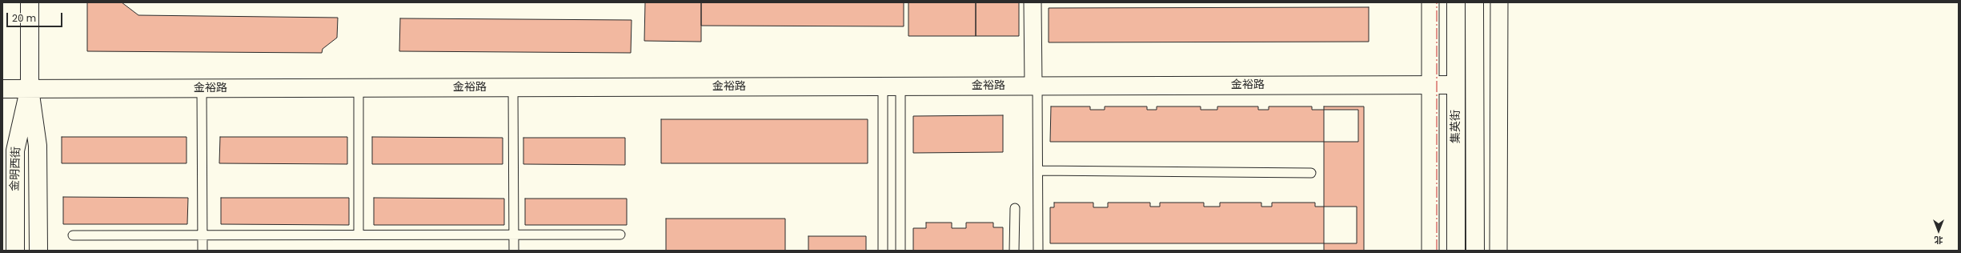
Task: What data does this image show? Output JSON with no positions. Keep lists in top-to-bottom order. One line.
{"streets":{"street":["金裕路","集英街","金明西街"]},"crossings":[["金裕路","集英街"],["金裕路","金明西街"]],"scale_bar":"20 m","north":"bottom"}
